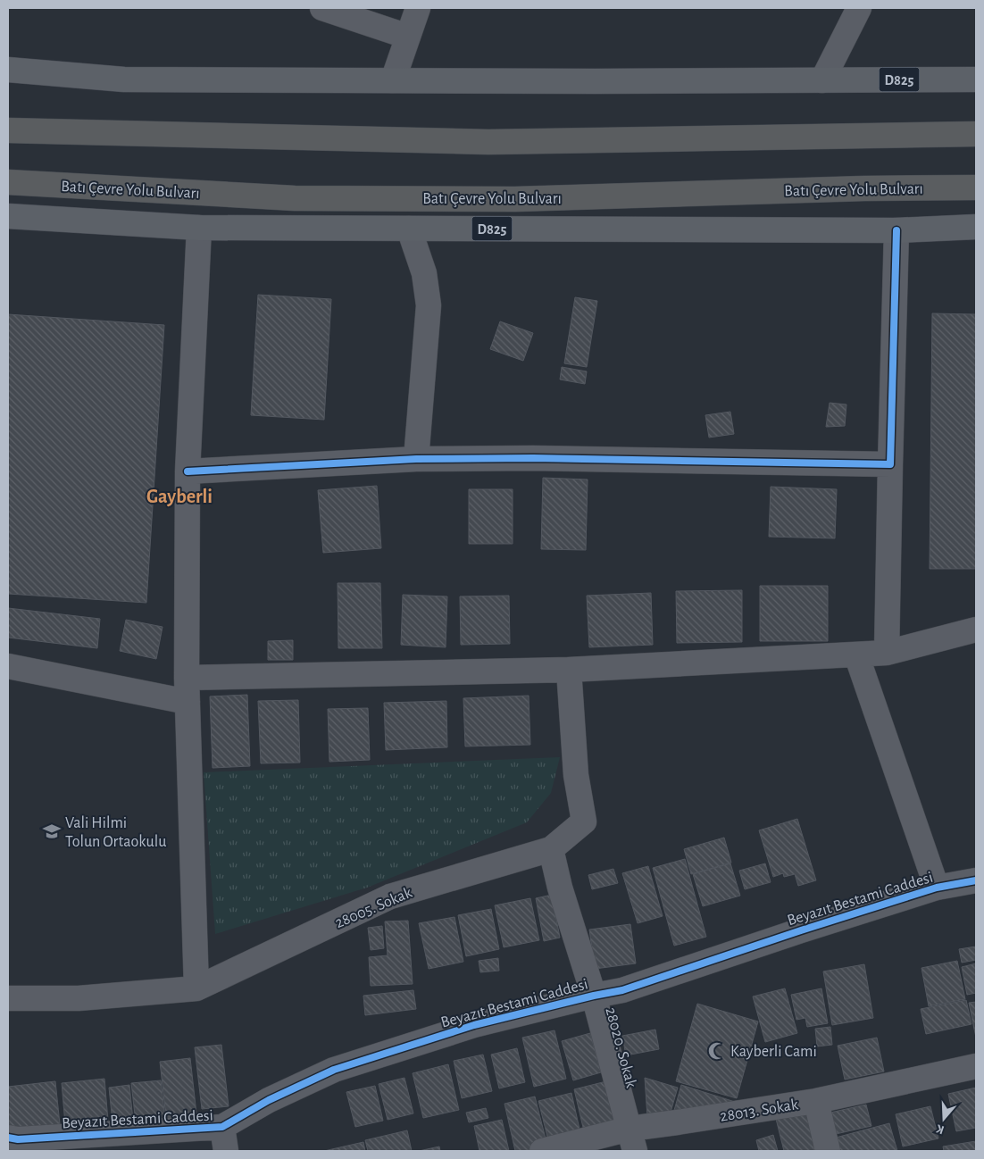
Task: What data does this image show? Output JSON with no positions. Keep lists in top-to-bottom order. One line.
{"streets":{"highway":["Batı Çevre Yolu Bulvarı"],"main road":["D825"],"street":["Beyazıt Bestami Caddesi","28005. Sokak","28020. Sokak","28013. Sokak"]},"crossings":[["Beyazıt Bestami Caddesi","28020. Sokak"],["28005. Sokak","28020. Sokak"],["28020. Sokak","28013. Sokak"]],"districts":["Gayberli"],"places":{"school or university":["Vali Hilmi Tolun Ortaokulu"],"mosque":["Kayberli Cami"]},"north":"bottom"}
